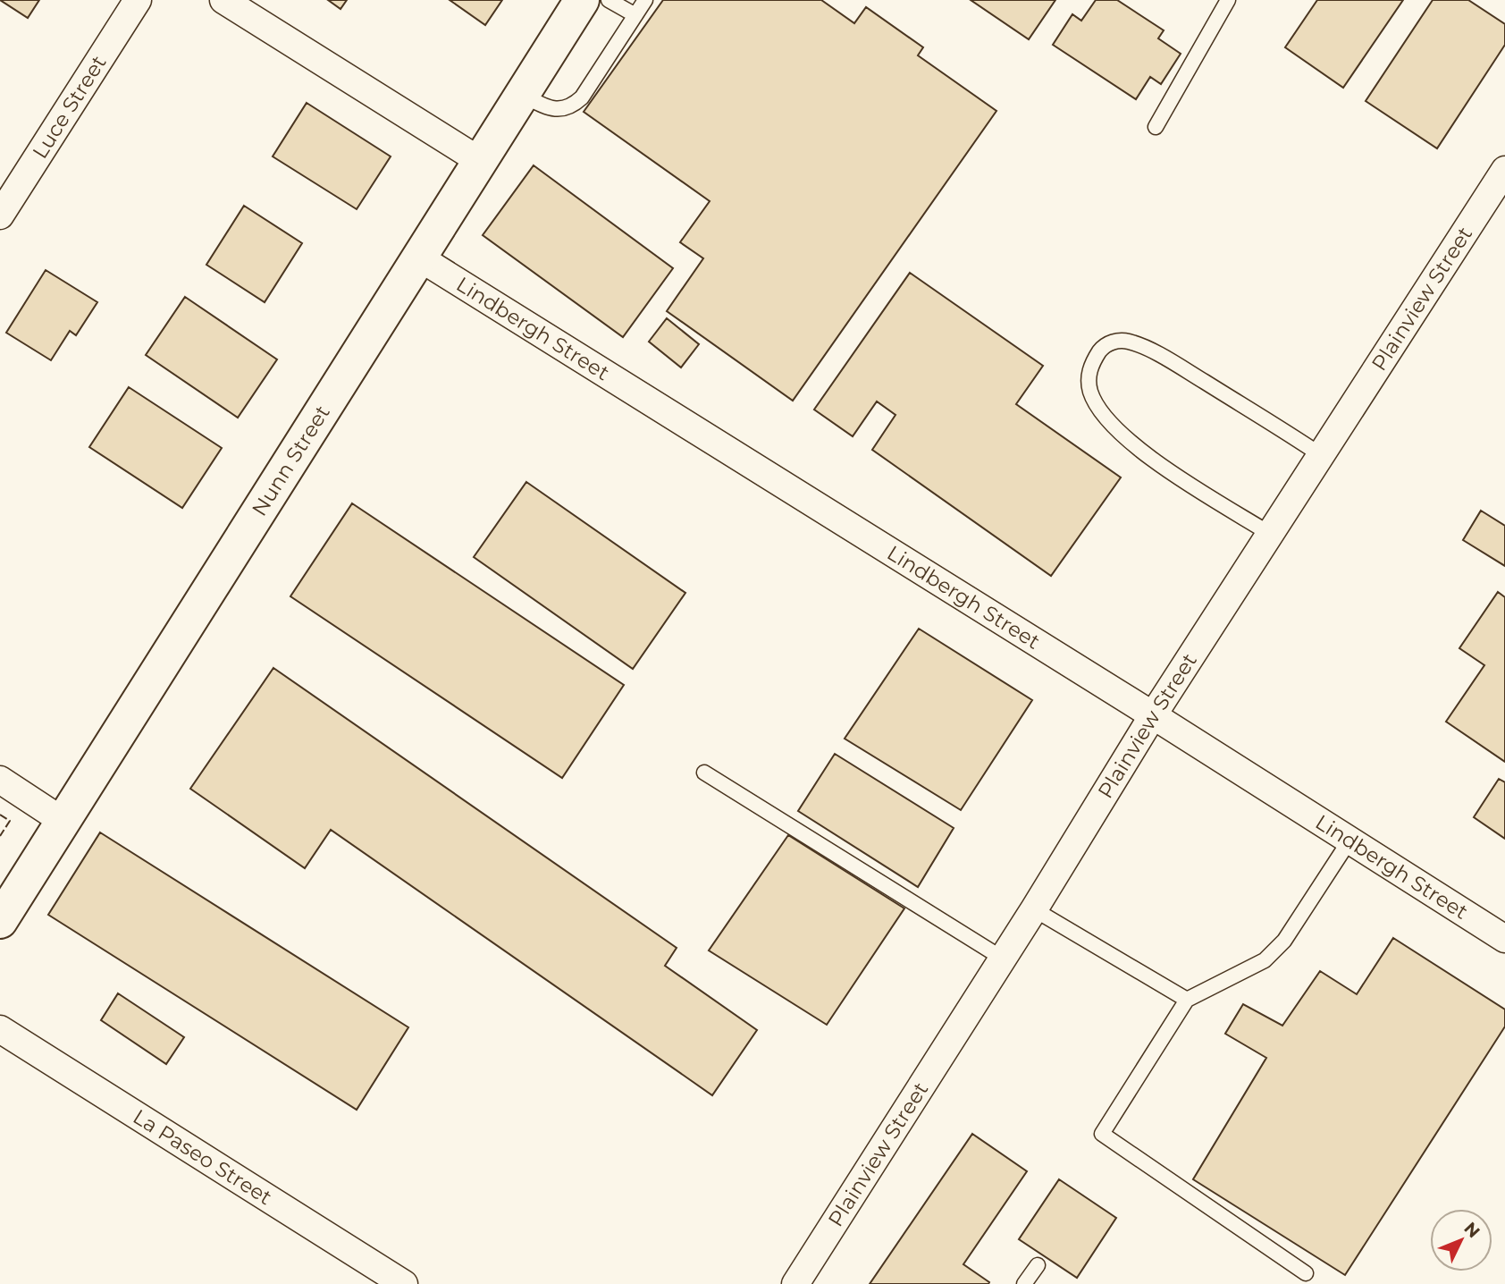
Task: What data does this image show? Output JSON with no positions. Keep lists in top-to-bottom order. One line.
{"streets":{"street":["Luce Street","Plainview Street","Lindbergh Street","Nunn Street","La Paseo Street"]},"crossings":[["Plainview Street","Lindbergh Street"],["Lindbergh Street","Nunn Street"]],"north":"top right"}
